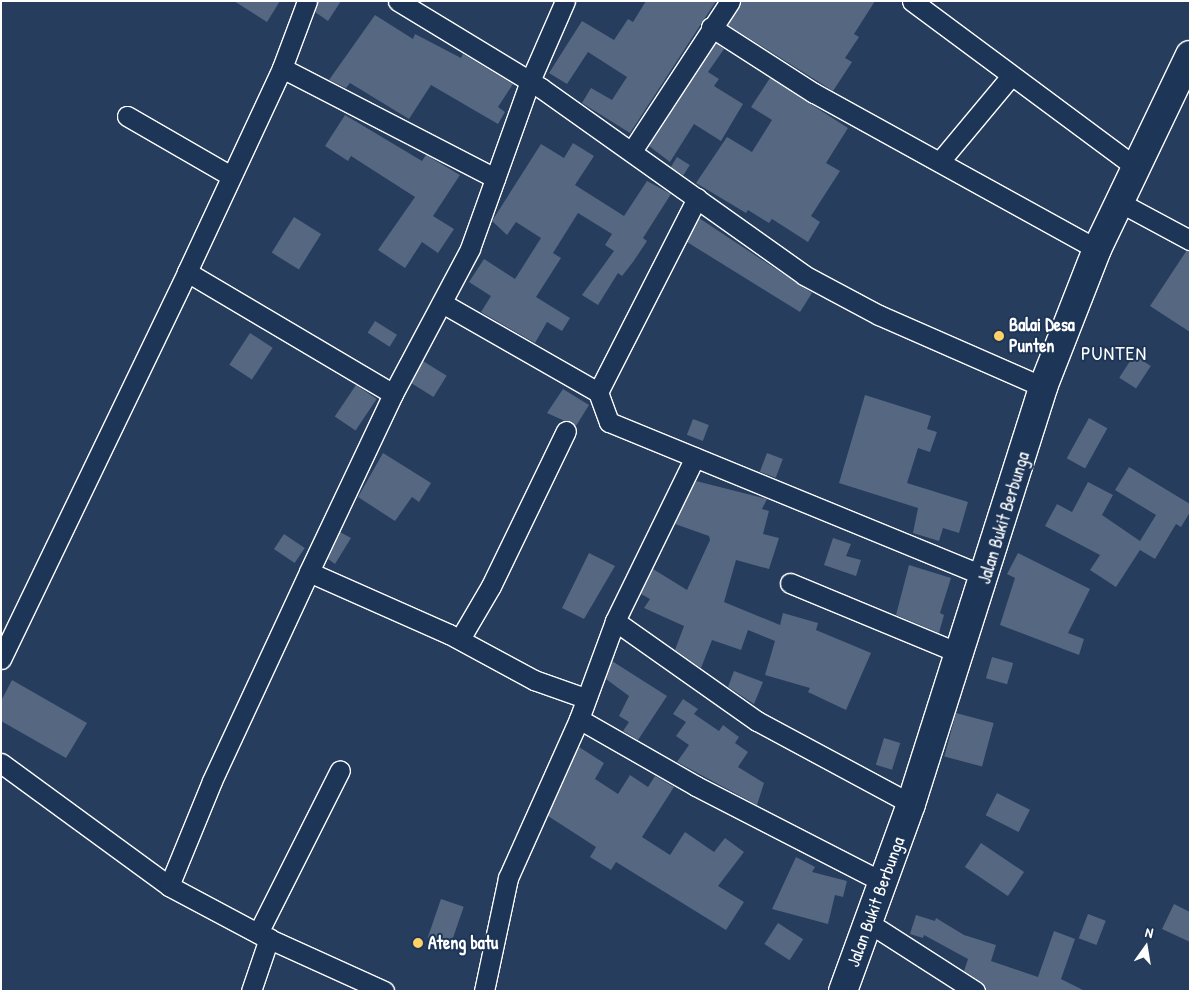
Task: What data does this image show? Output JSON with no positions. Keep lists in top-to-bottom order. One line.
{"streets":{"main road":["Jalan Bukit Berbunga"]},"districts":["PUNTEN"],"places":["Balai Desa Punten","Ateng batu"],"north":"top"}
